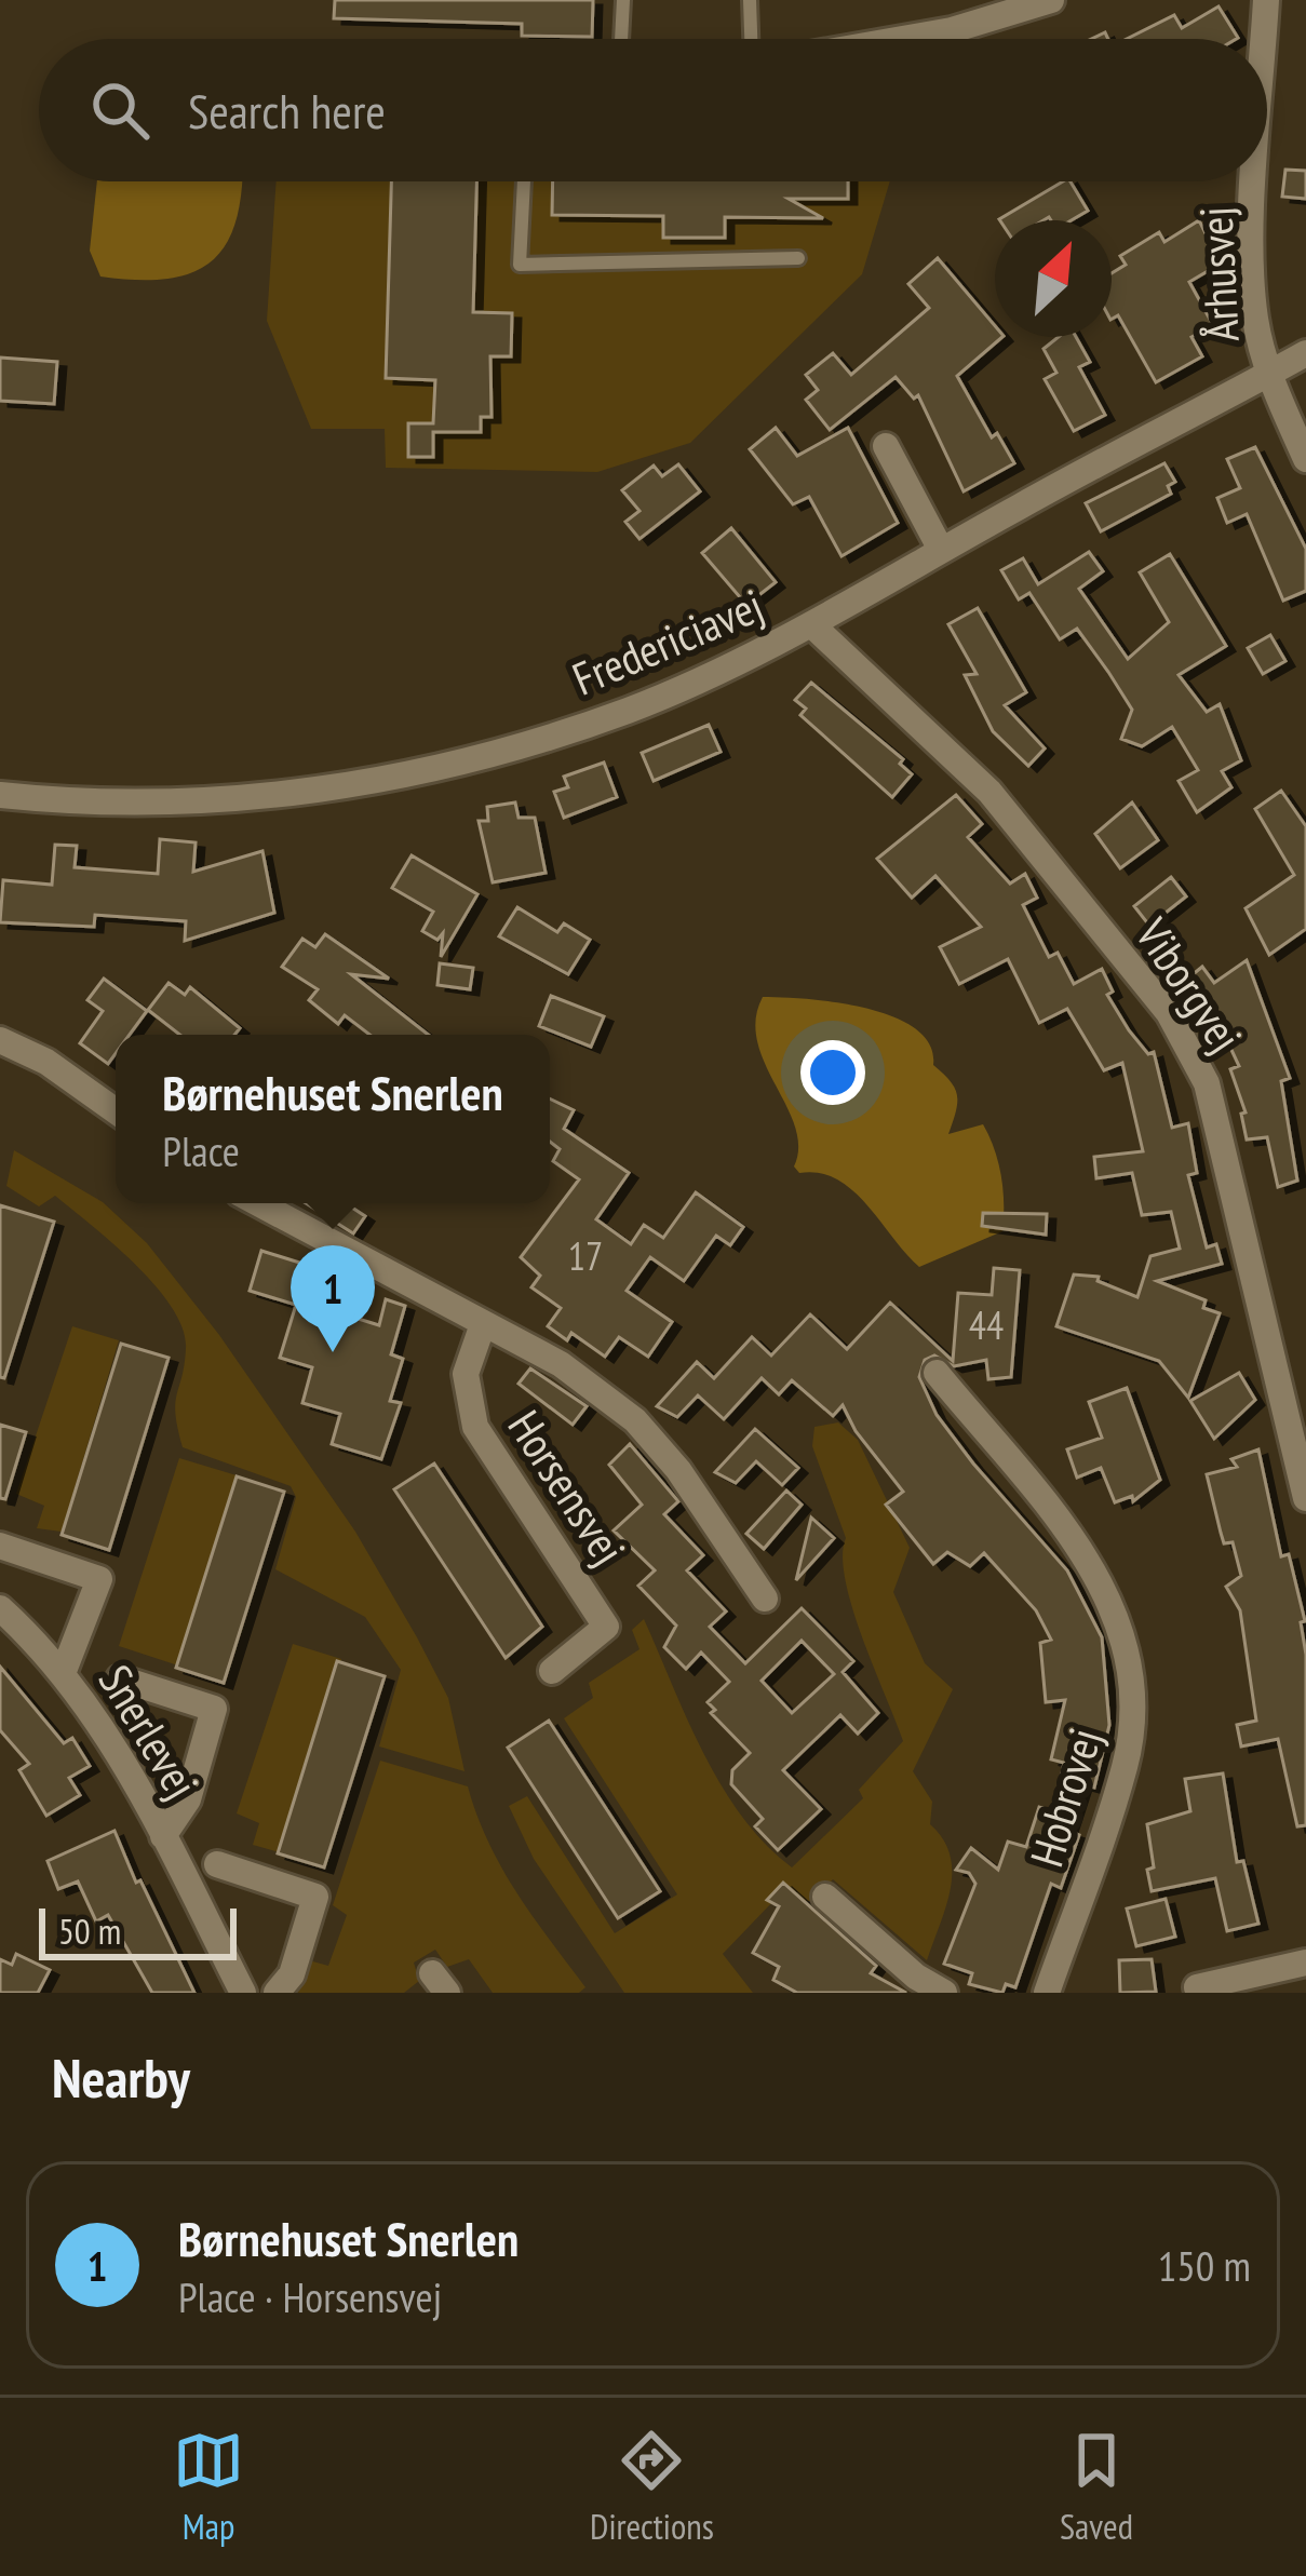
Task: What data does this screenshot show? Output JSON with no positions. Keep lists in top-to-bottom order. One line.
{"streets":{"street":["Århusvej","Fredericiavej","Viborgvej","Horsensvej","Snerlevej","Hobrovej"]},"crossings":[["Århusvej","Fredericiavej"],["Fredericiavej","Viborgvej"]],"house_numbers":["17","44"],"scale_bar":"50 m","north":"top right","page":{"search":"Search here","popup":["Børnehuset Snerlen","Place"],"pins":"1","scale":"50 m","heading":"Nearby","list":[{"mark":"1","name":"Børnehuset Snerlen","note":"Place · Horsensvej","value":"150 m"}],"nav":["Map","Directions","Saved"]}}
